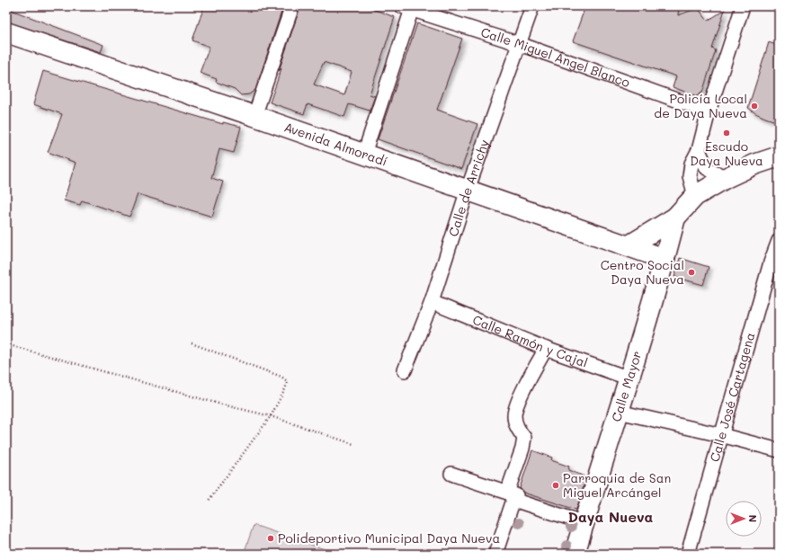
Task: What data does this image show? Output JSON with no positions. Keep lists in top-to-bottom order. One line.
{"streets":{"street":["Calle Miguel Ángel Blanco","Avenida Almoradí","Calle de Arrichy","Calle Ramón y Cajal","Calle Mayor","Calle José Cartagena"]},"crossings":[["Calle Miguel Ángel Blanco","Calle de Arrichy"],["Avenida Almoradí","Calle de Arrichy"],["Avenida Almoradí","Calle Mayor"],["Calle de Arrichy","Calle Ramón y Cajal"],["Calle Ramón y Cajal","Calle Mayor"]],"districts":["Daya Nueva"],"places":["Policía Local de Daya Nueva","Escudo Daya Nueva","Centro Social Daya Nueva","Parroquia de San Miguel Arcángel","Polideportivo Municipal Daya Nueva"],"north":"right"}
